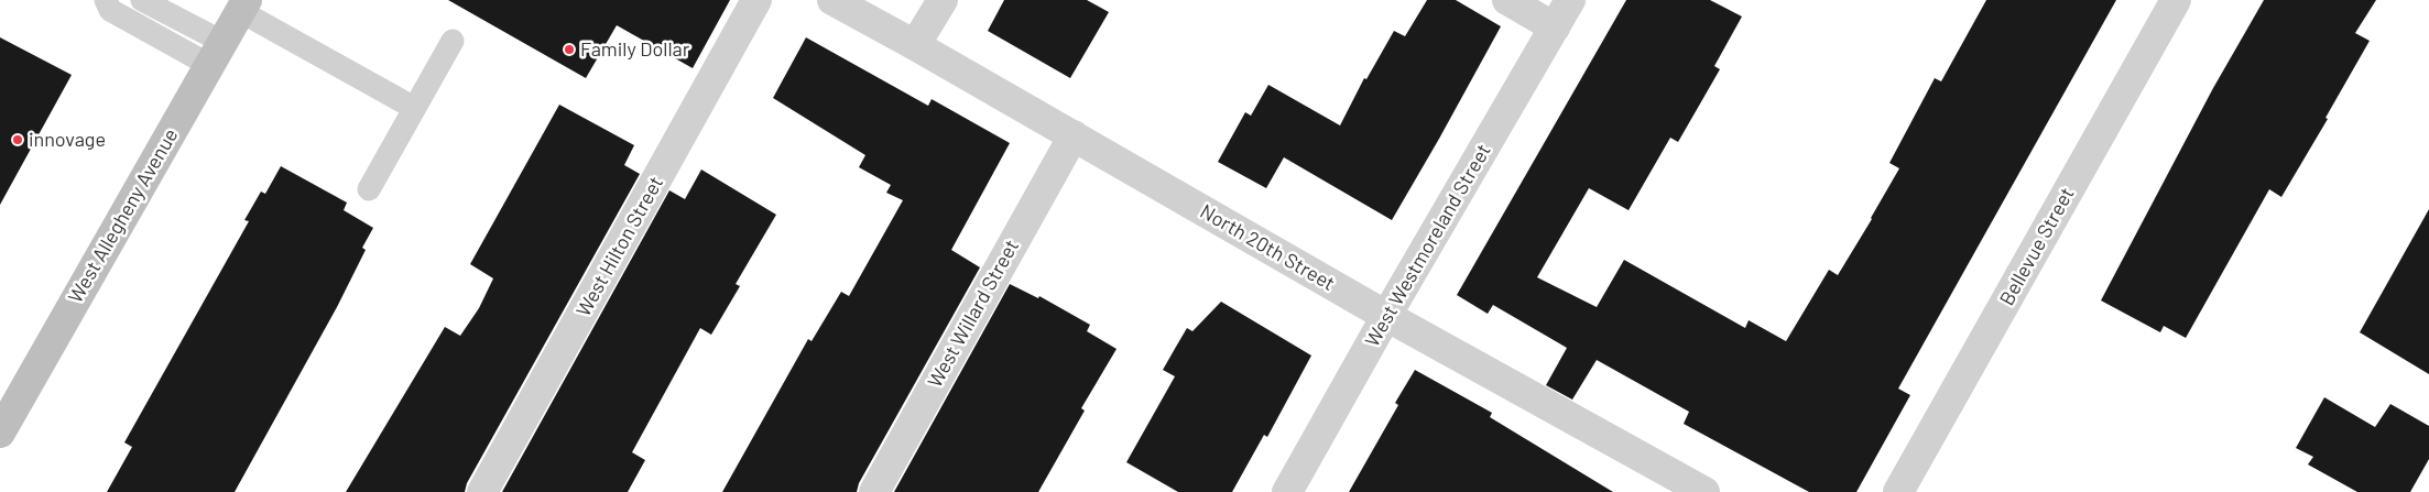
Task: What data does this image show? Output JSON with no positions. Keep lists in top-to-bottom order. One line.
{"streets":{"main road":["West Allegheny Avenue"],"street":["West Westmoreland Street","West Hilton Street","Bellevue Street","North 20th Street","West Willard Street"]},"crossings":[["West Westmoreland Street","North 20th Street"],["North 20th Street","West Willard Street"]],"places":["Family Dollar","innovage"]}
